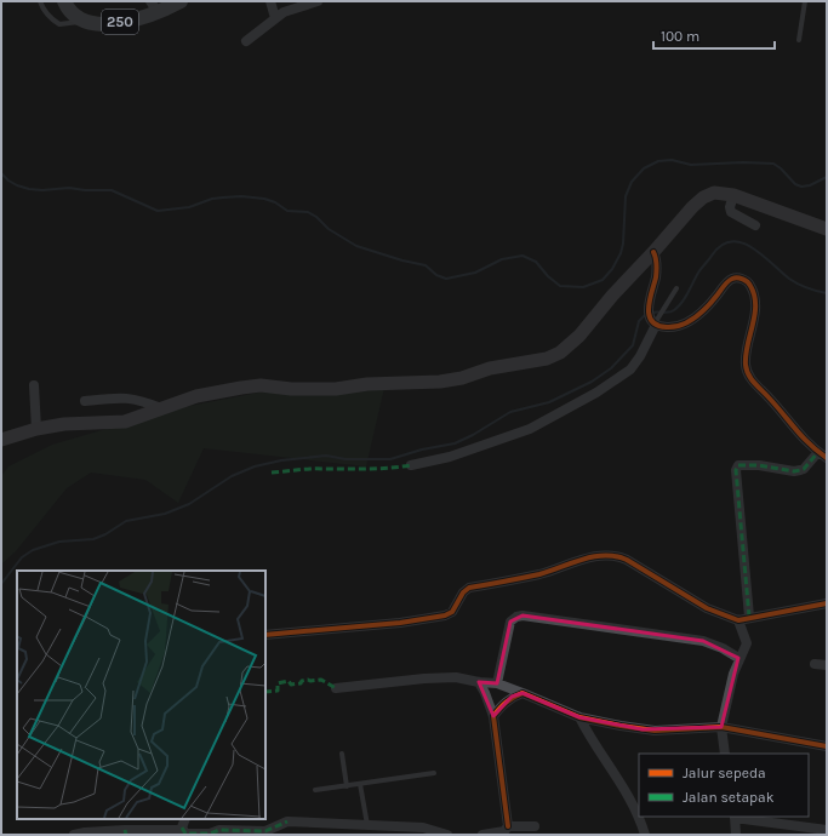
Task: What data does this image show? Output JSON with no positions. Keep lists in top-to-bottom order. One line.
{"streets":{"main road":["250"]},"legend":["Jalur sepeda","Jalan setapak"],"scale_bar":"100 m"}
